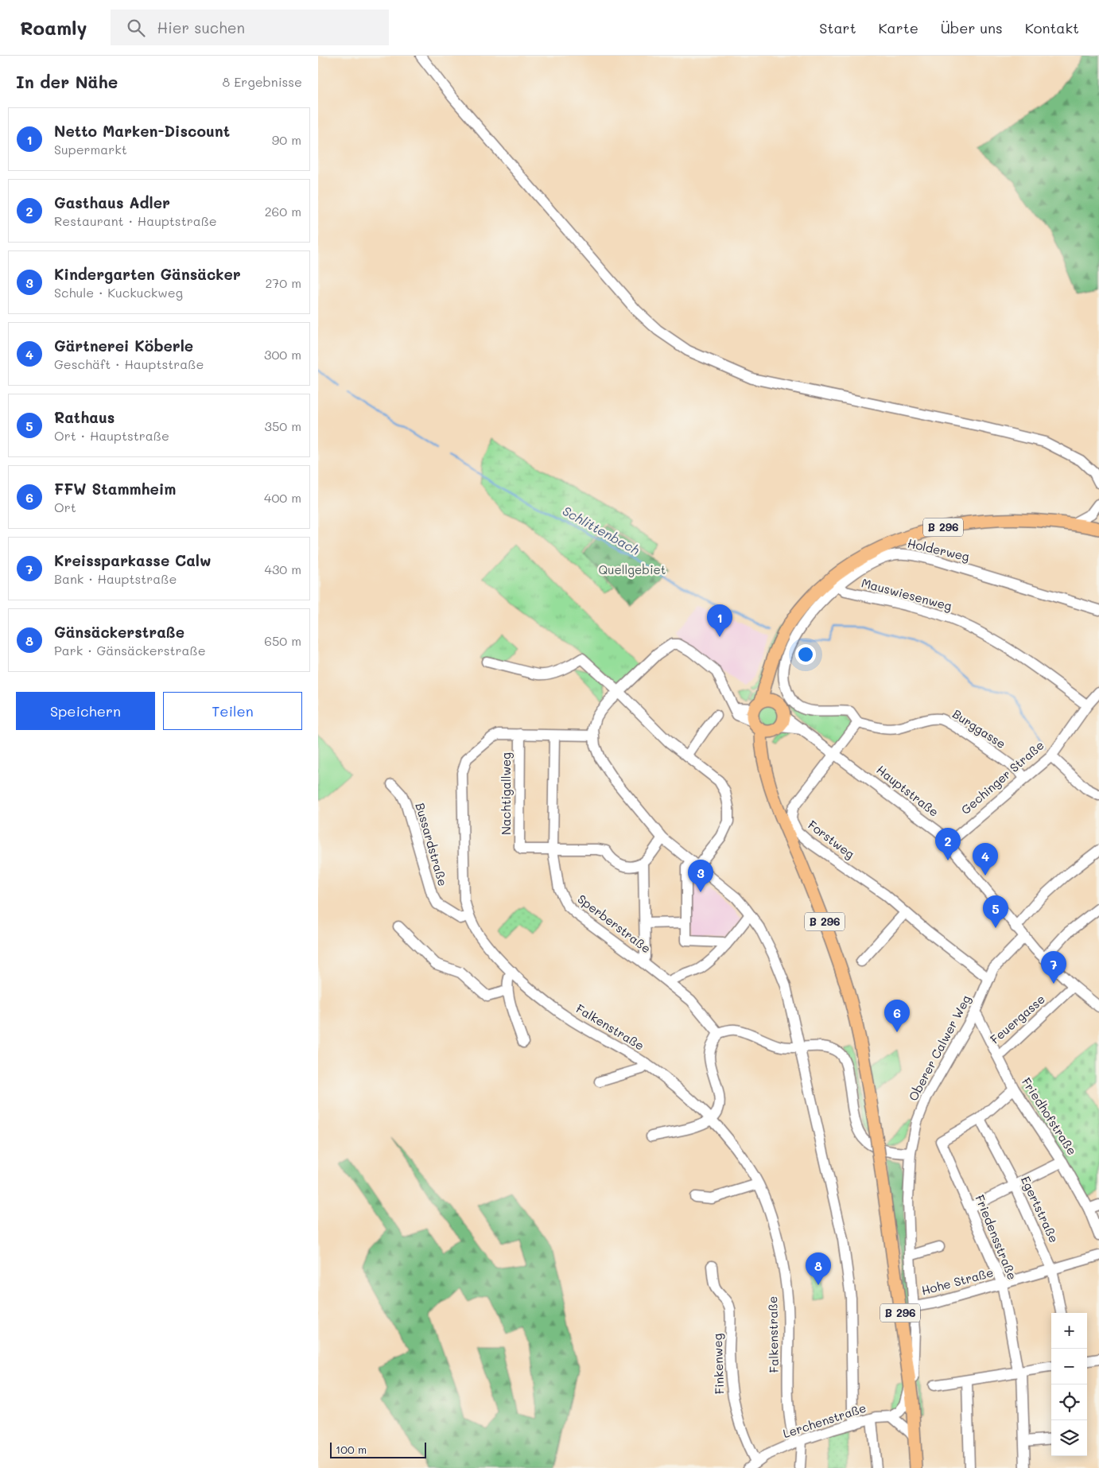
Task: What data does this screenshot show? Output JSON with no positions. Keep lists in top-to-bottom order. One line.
{"streets":{"main road":["B 296"],"street":["Holderweg","Mauswiesenweg","Burggasse","Gechinger Straße","Hauptstraße","Nachtigallweg","Forstweg","Bussardstraße","Sperberstraße","Feuergasse","Falkenstraße","Oberer Calwer Weg","Friedhofstraße","Egertstraße","Friedensstraße","Hohe Straße","Finkenweg","Lerchenstraße"]},"crossings":[["B 296","Oberer Calwer Weg"],["Holderweg","Mauswiesenweg"],["Holderweg","Burggasse"],["Mauswiesenweg","Gechinger Straße"],["Burggasse","Gechinger Straße"],["Gechinger Straße","Hauptstraße"],["Hauptstraße","Forstweg"],["Hauptstraße","Feuergasse"],["Hauptstraße","Oberer Calwer Weg"],["Nachtigallweg","Sperberstraße"],["Nachtigallweg","Falkenstraße"],["Forstweg","Oberer Calwer Weg"],["Bussardstraße","Falkenstraße"],["Sperberstraße","Falkenstraße"],["Feuergasse","Friedhofstraße"],["Falkenstraße","Lerchenstraße"],["Oberer Calwer Weg","Friedhofstraße"],["Oberer Calwer Weg","Hohe Straße"],["Egertstraße","Friedensstraße"],["Egertstraße","Hohe Straße"],["Friedensstraße","Hohe Straße"],["Finkenweg","Lerchenstraße"]],"water":["Schlittenbach"],"parks":["Quellgebiet"],"scale_bar":"100 m","page":{"header":"Roamly","search":"Hier suchen","nav":["Start","Karte","Über uns","Kontakt"],"heading":["In der Nähe","8 Ergebnisse"],"list":[{"mark":"1","name":"Netto Marken-Discount","note":"Supermarkt","value":"90 m"},{"mark":"2","name":"Gasthaus Adler","note":"Restaurant · Hauptstraße","value":"260 m"},{"mark":"3","name":"Kindergarten Gänsäcker","note":"Schule · Kuckuckweg","value":"270 m"},{"mark":"4","name":"Gärtnerei Köberle","note":"Geschäft · Hauptstraße","value":"300 m"},{"mark":"5","name":"Rathaus","note":"Ort · Hauptstraße","value":"350 m"},{"mark":"6","name":"FFW Stammheim","note":"Ort","value":"400 m"},{"mark":"7","name":"Kreissparkasse Calw","note":"Bank · Hauptstraße","value":"430 m"},{"mark":"8","name":"Gänsäckerstraße","note":"Park · Gänsäckerstraße","value":"650 m"}],"pins":["1","2","4","3","5","7","6","8"],"buttons":["Speichern","Teilen"],"map_buttons":["+","−"],"scale":"100 m"}}
